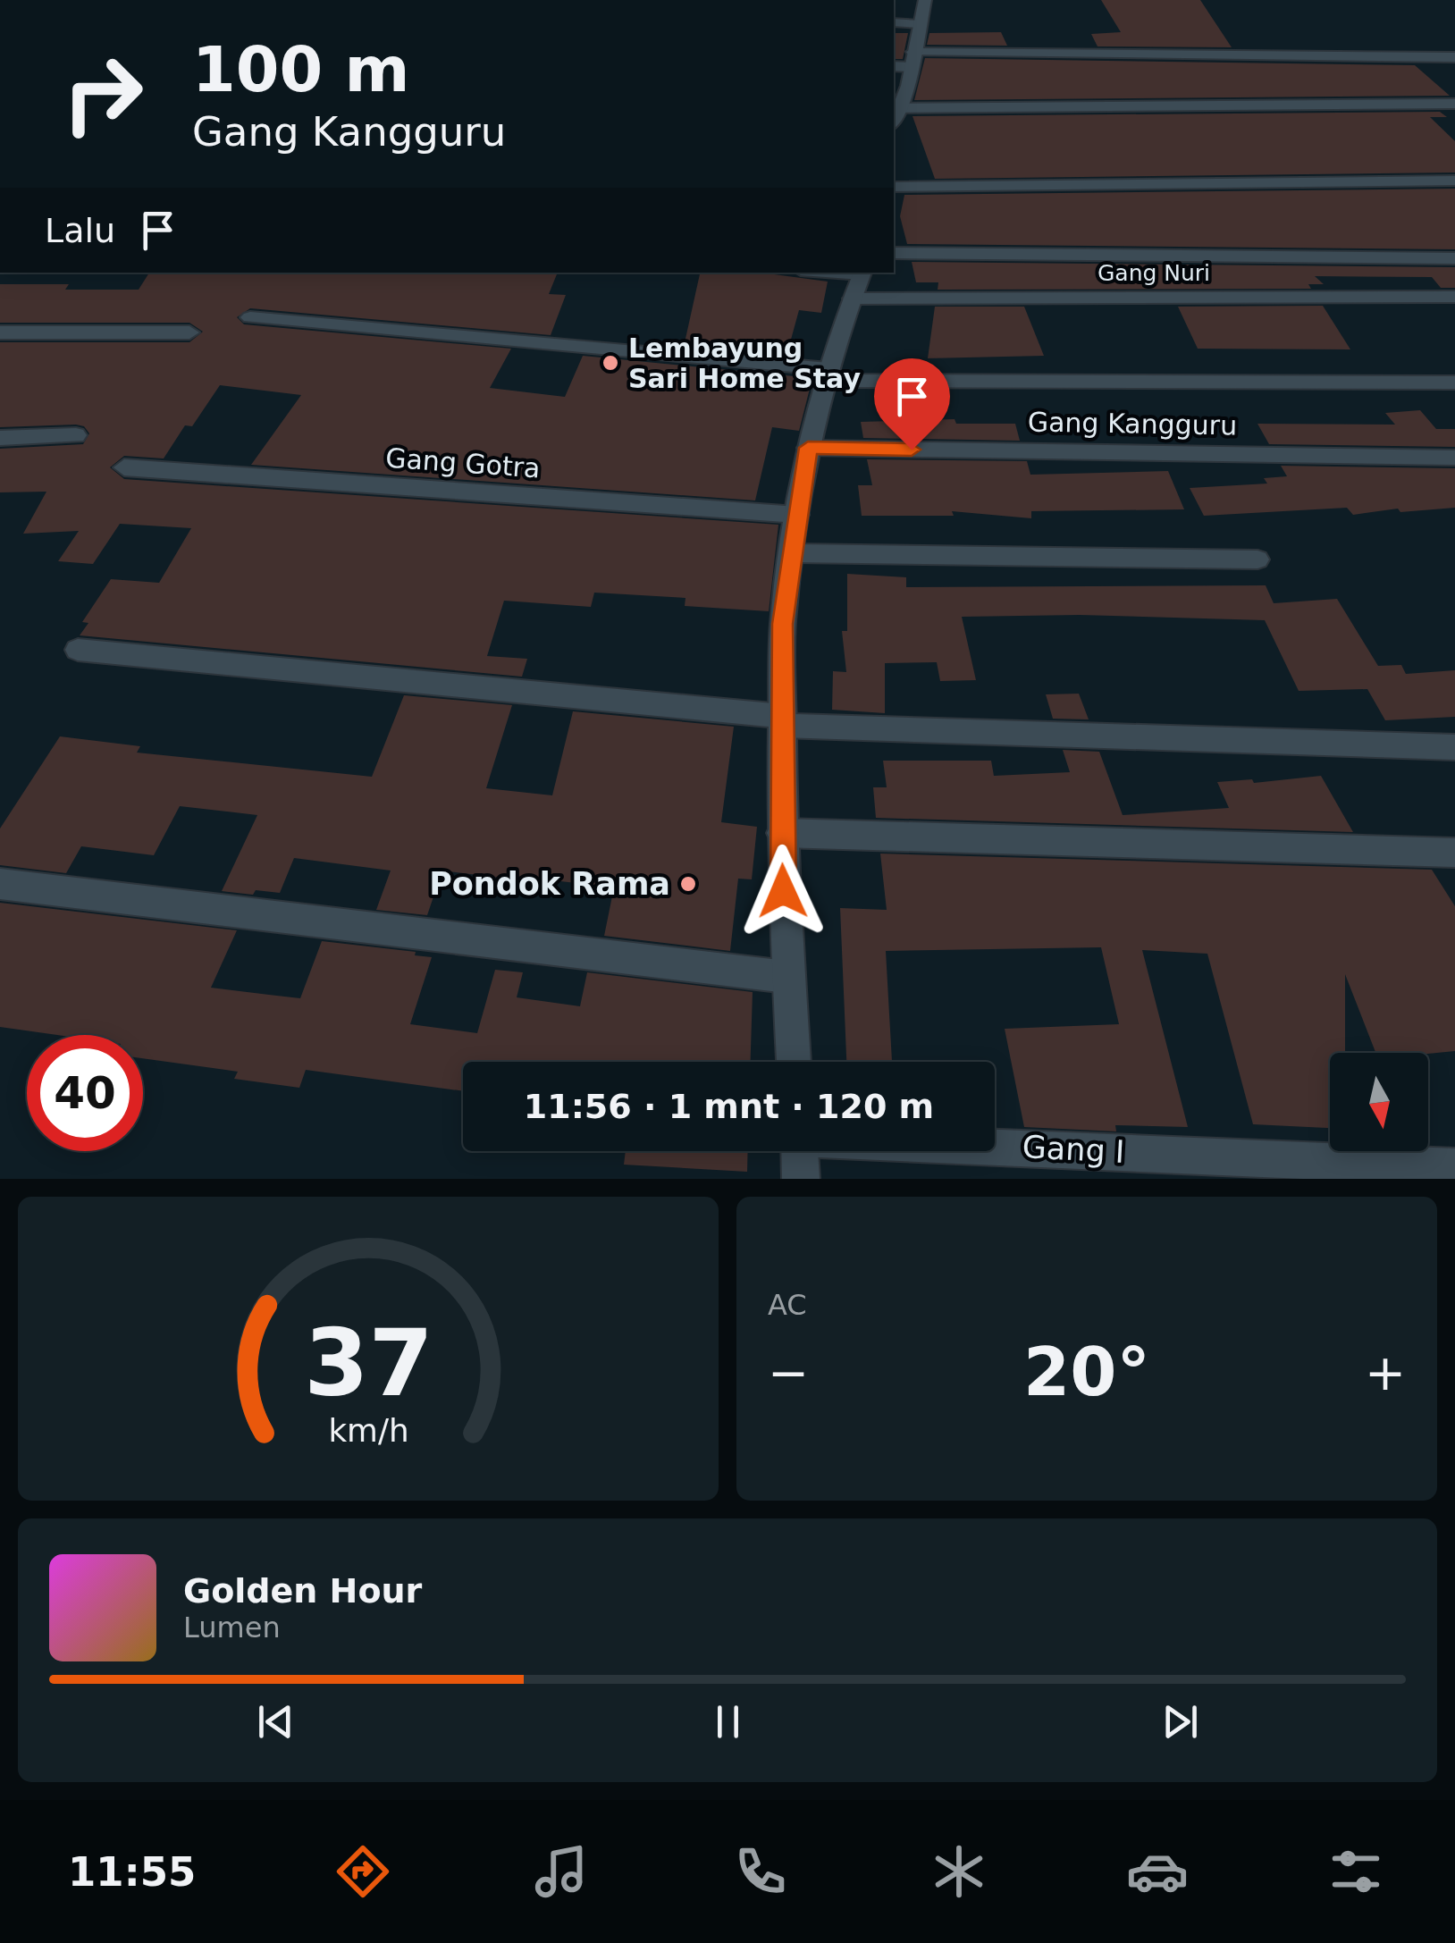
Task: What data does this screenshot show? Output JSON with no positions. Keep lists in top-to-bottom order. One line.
{"streets":{"street":["Gang Nuri","Gang Kangguru","Gang Gotra","Gang I"]},"places":["Lembayung Sari Home Stay","Pondok Rama"],"north":"bottom","page":{"turn":["100 m","Gang Kangguru"],"then":"Lalu","limit":"40","trip":"11:56 · 1 mnt · 120 m","tile":"AC","heat":["−","20°","+"],"song":["Golden Hour","Lumen"],"tabs":"11:55","gauge":["37","km/h"]}}
